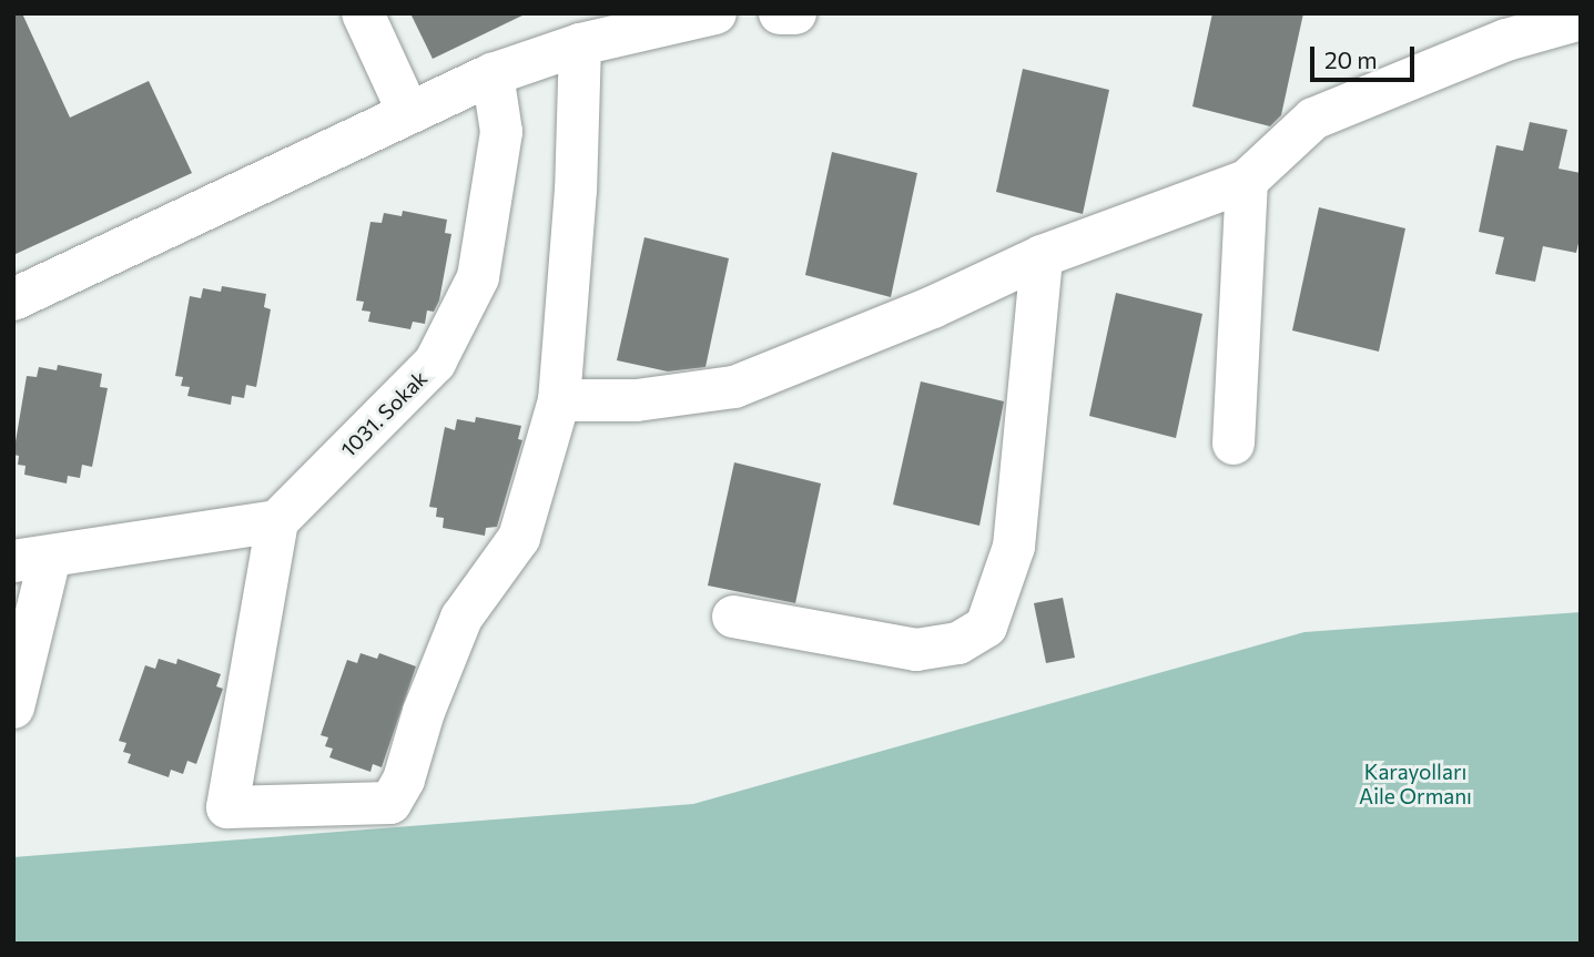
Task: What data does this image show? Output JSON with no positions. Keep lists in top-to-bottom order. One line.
{"streets":{"street":["1031. Sokak"]},"parks":["Karayolları Aile Ormanı"],"scale_bar":"20 m"}
